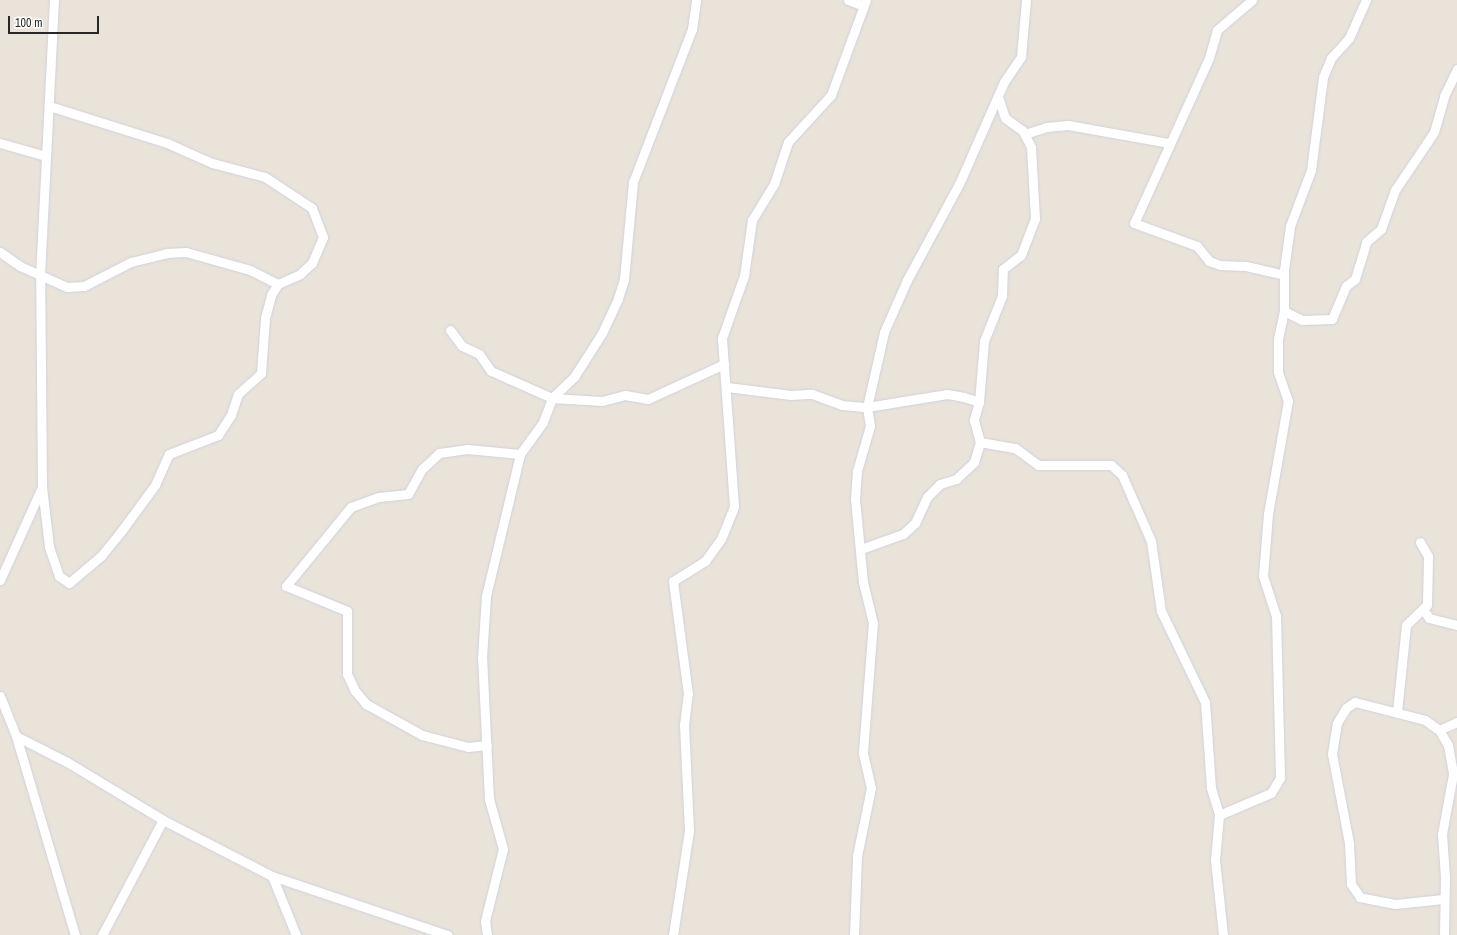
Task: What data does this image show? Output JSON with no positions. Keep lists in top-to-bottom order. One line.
{"scale_bar":"100 m"}
